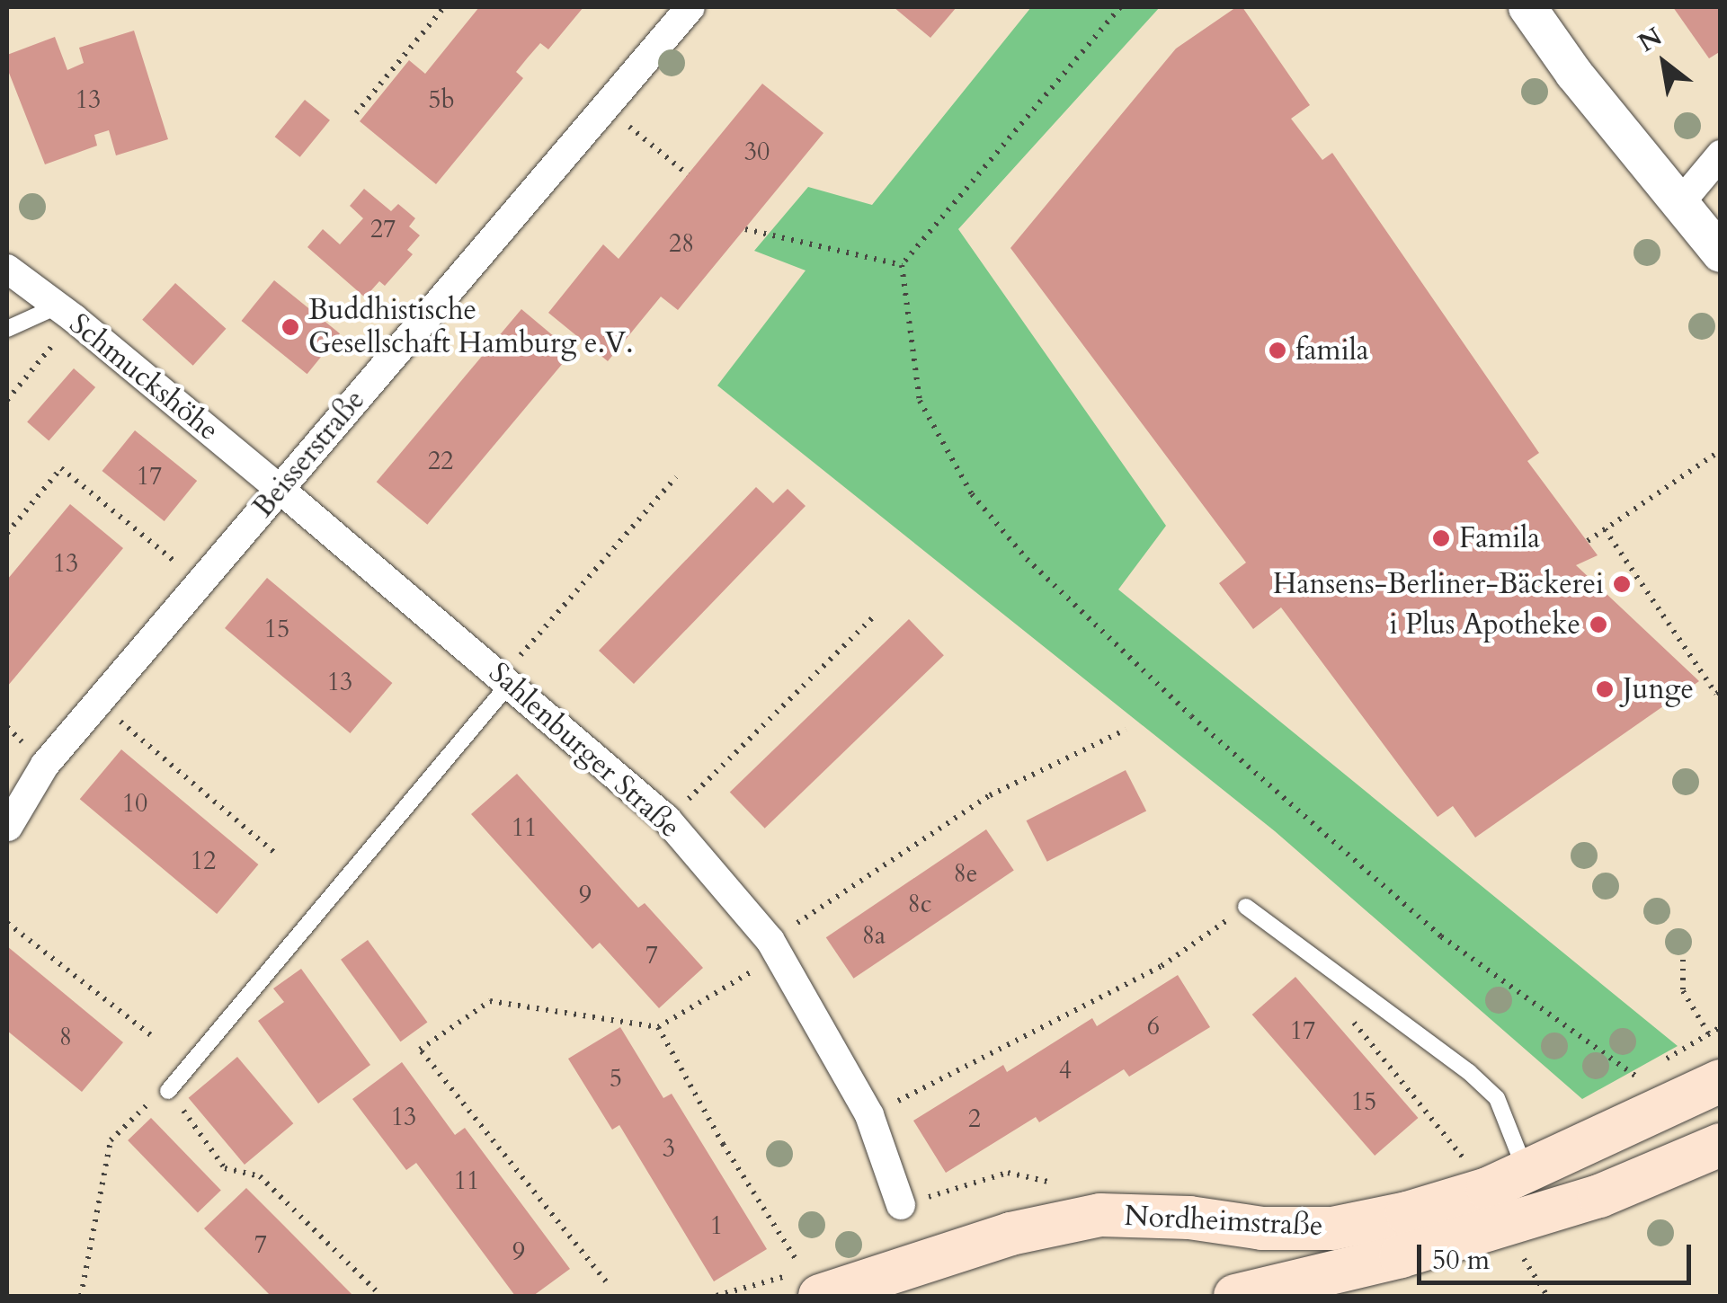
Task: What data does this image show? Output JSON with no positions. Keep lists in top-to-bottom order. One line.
{"streets":{"main road":["Nordheimstraße"],"street":["Schmuckshöhe","Beisserstraße","Sahlenburger Straße"]},"crossings":[["Schmuckshöhe","Beisserstraße"],["Schmuckshöhe","Sahlenburger Straße"],["Beisserstraße","Sahlenburger Straße"]],"places":["Buddhistische Gesellschaft Hamburg e.V.","famila","Famila","Hansens-Berliner-Bäckerei","i Plus Apotheke","Junge"],"house_numbers":["13","5b","30","27","28","22","17","13","15","13","10","11","12","8e","9","8c","8a","7","6","17","8","4","5","15","13","2","3","11","1","7","9"],"scale_bar":"50 m","north":"top left"}
